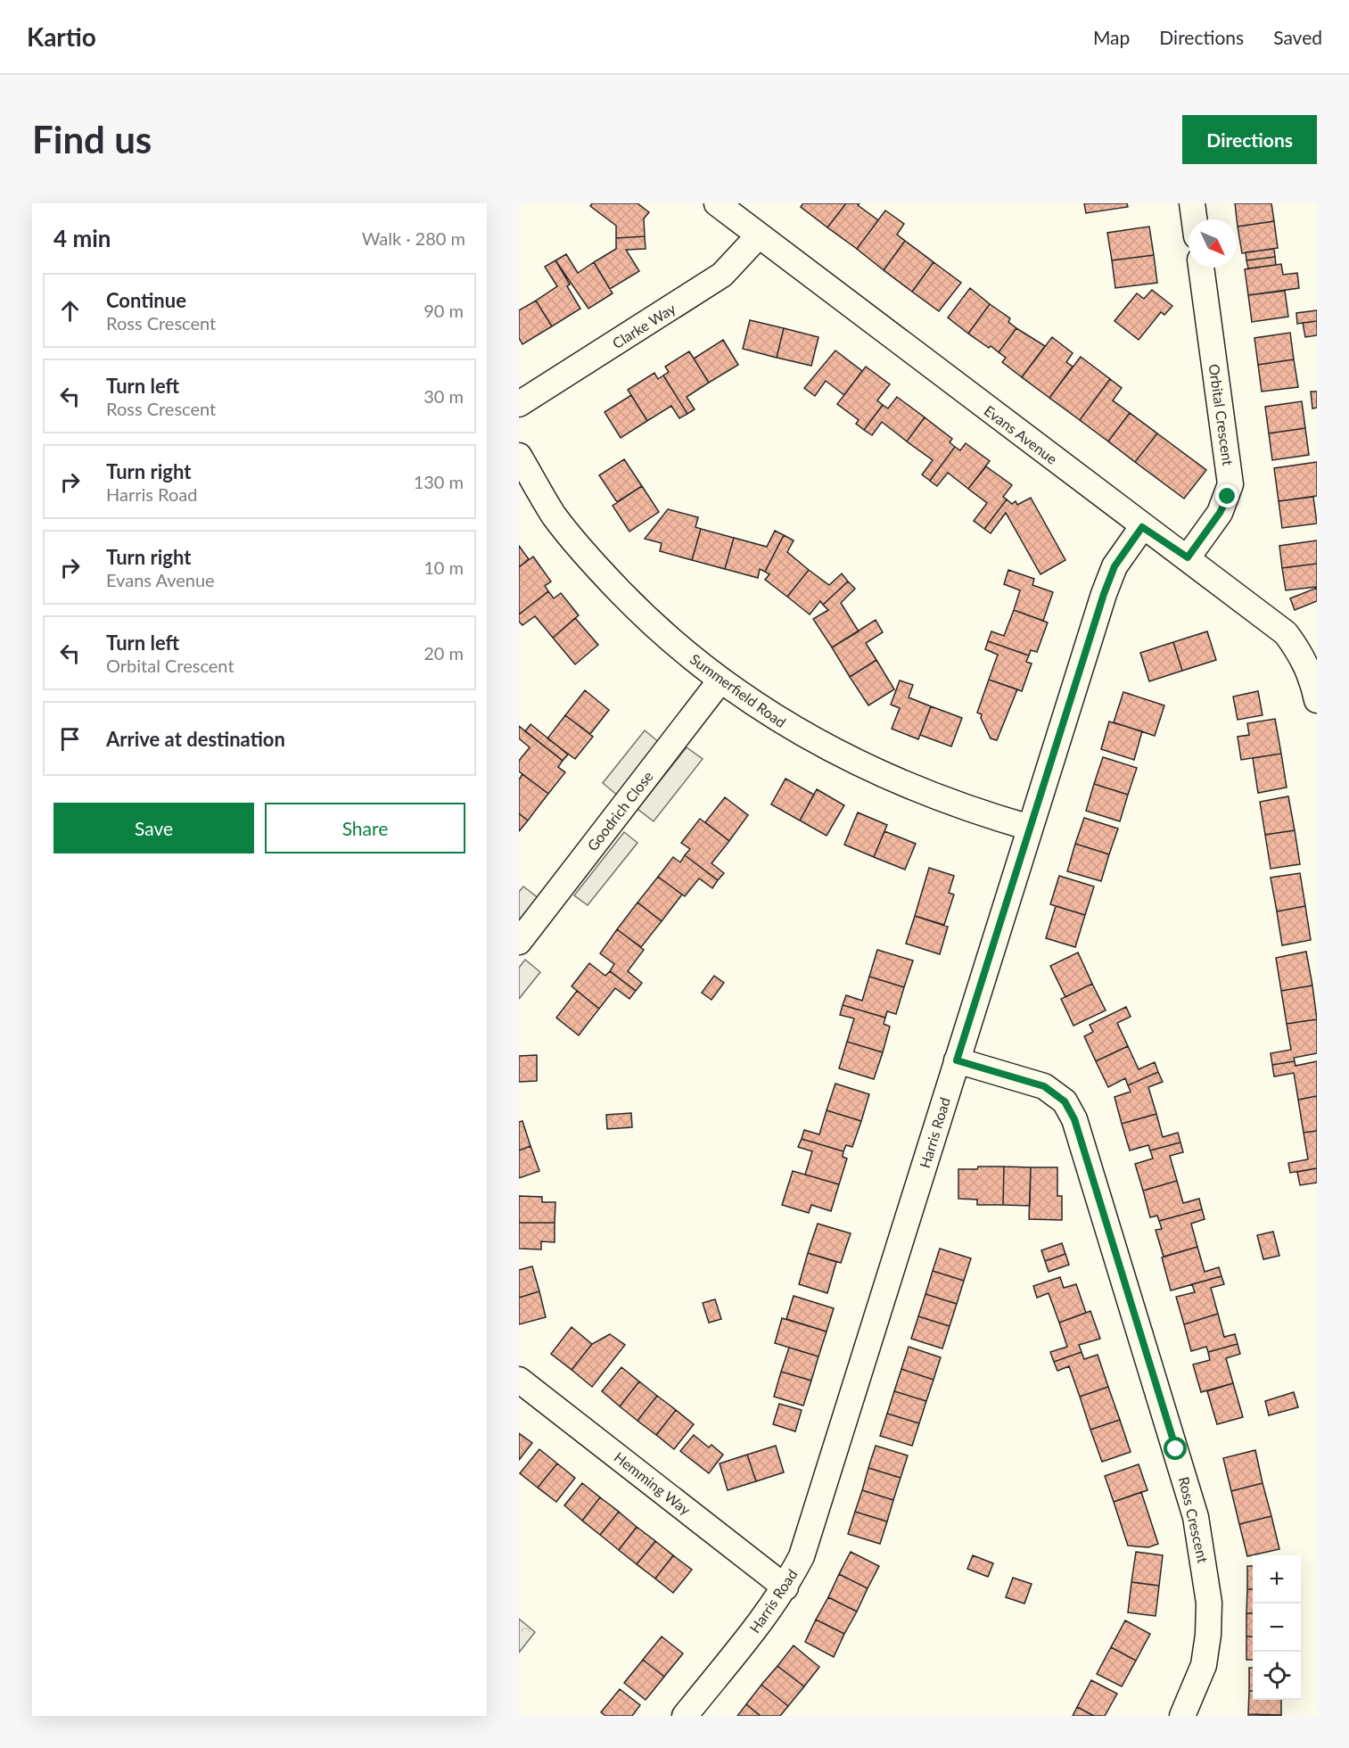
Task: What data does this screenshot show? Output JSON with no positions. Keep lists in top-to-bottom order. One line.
{"streets":{"street":["Clarke Way","Orbital Crescent","Evans Avenue","Summerfield Road","Goodrich Close","Harris Road","Hemming Way","Ross Crescent"]},"crossings":[["Clarke Way","Evans Avenue"],["Orbital Crescent","Evans Avenue"],["Evans Avenue","Harris Road"],["Summerfield Road","Goodrich Close"],["Summerfield Road","Harris Road"],["Harris Road","Hemming Way"],["Harris Road","Ross Crescent"]],"north":"bottom right","page":{"header":"Kartio","nav":["Map","Directions","Saved"],"buttons":["Directions",["Save","Share"]],"title":"Find us","heading":["4 min","Walk · 280 m"],"list":[["Continue","Ross Crescent","90 m"],["Turn left","Ross Crescent","30 m"],["Turn right","Harris Road","130 m"],["Turn right","Evans Avenue","10 m"],["Turn left","Orbital Crescent","20 m"],"Arrive at destination"],"map_buttons":["+","−"]}}
